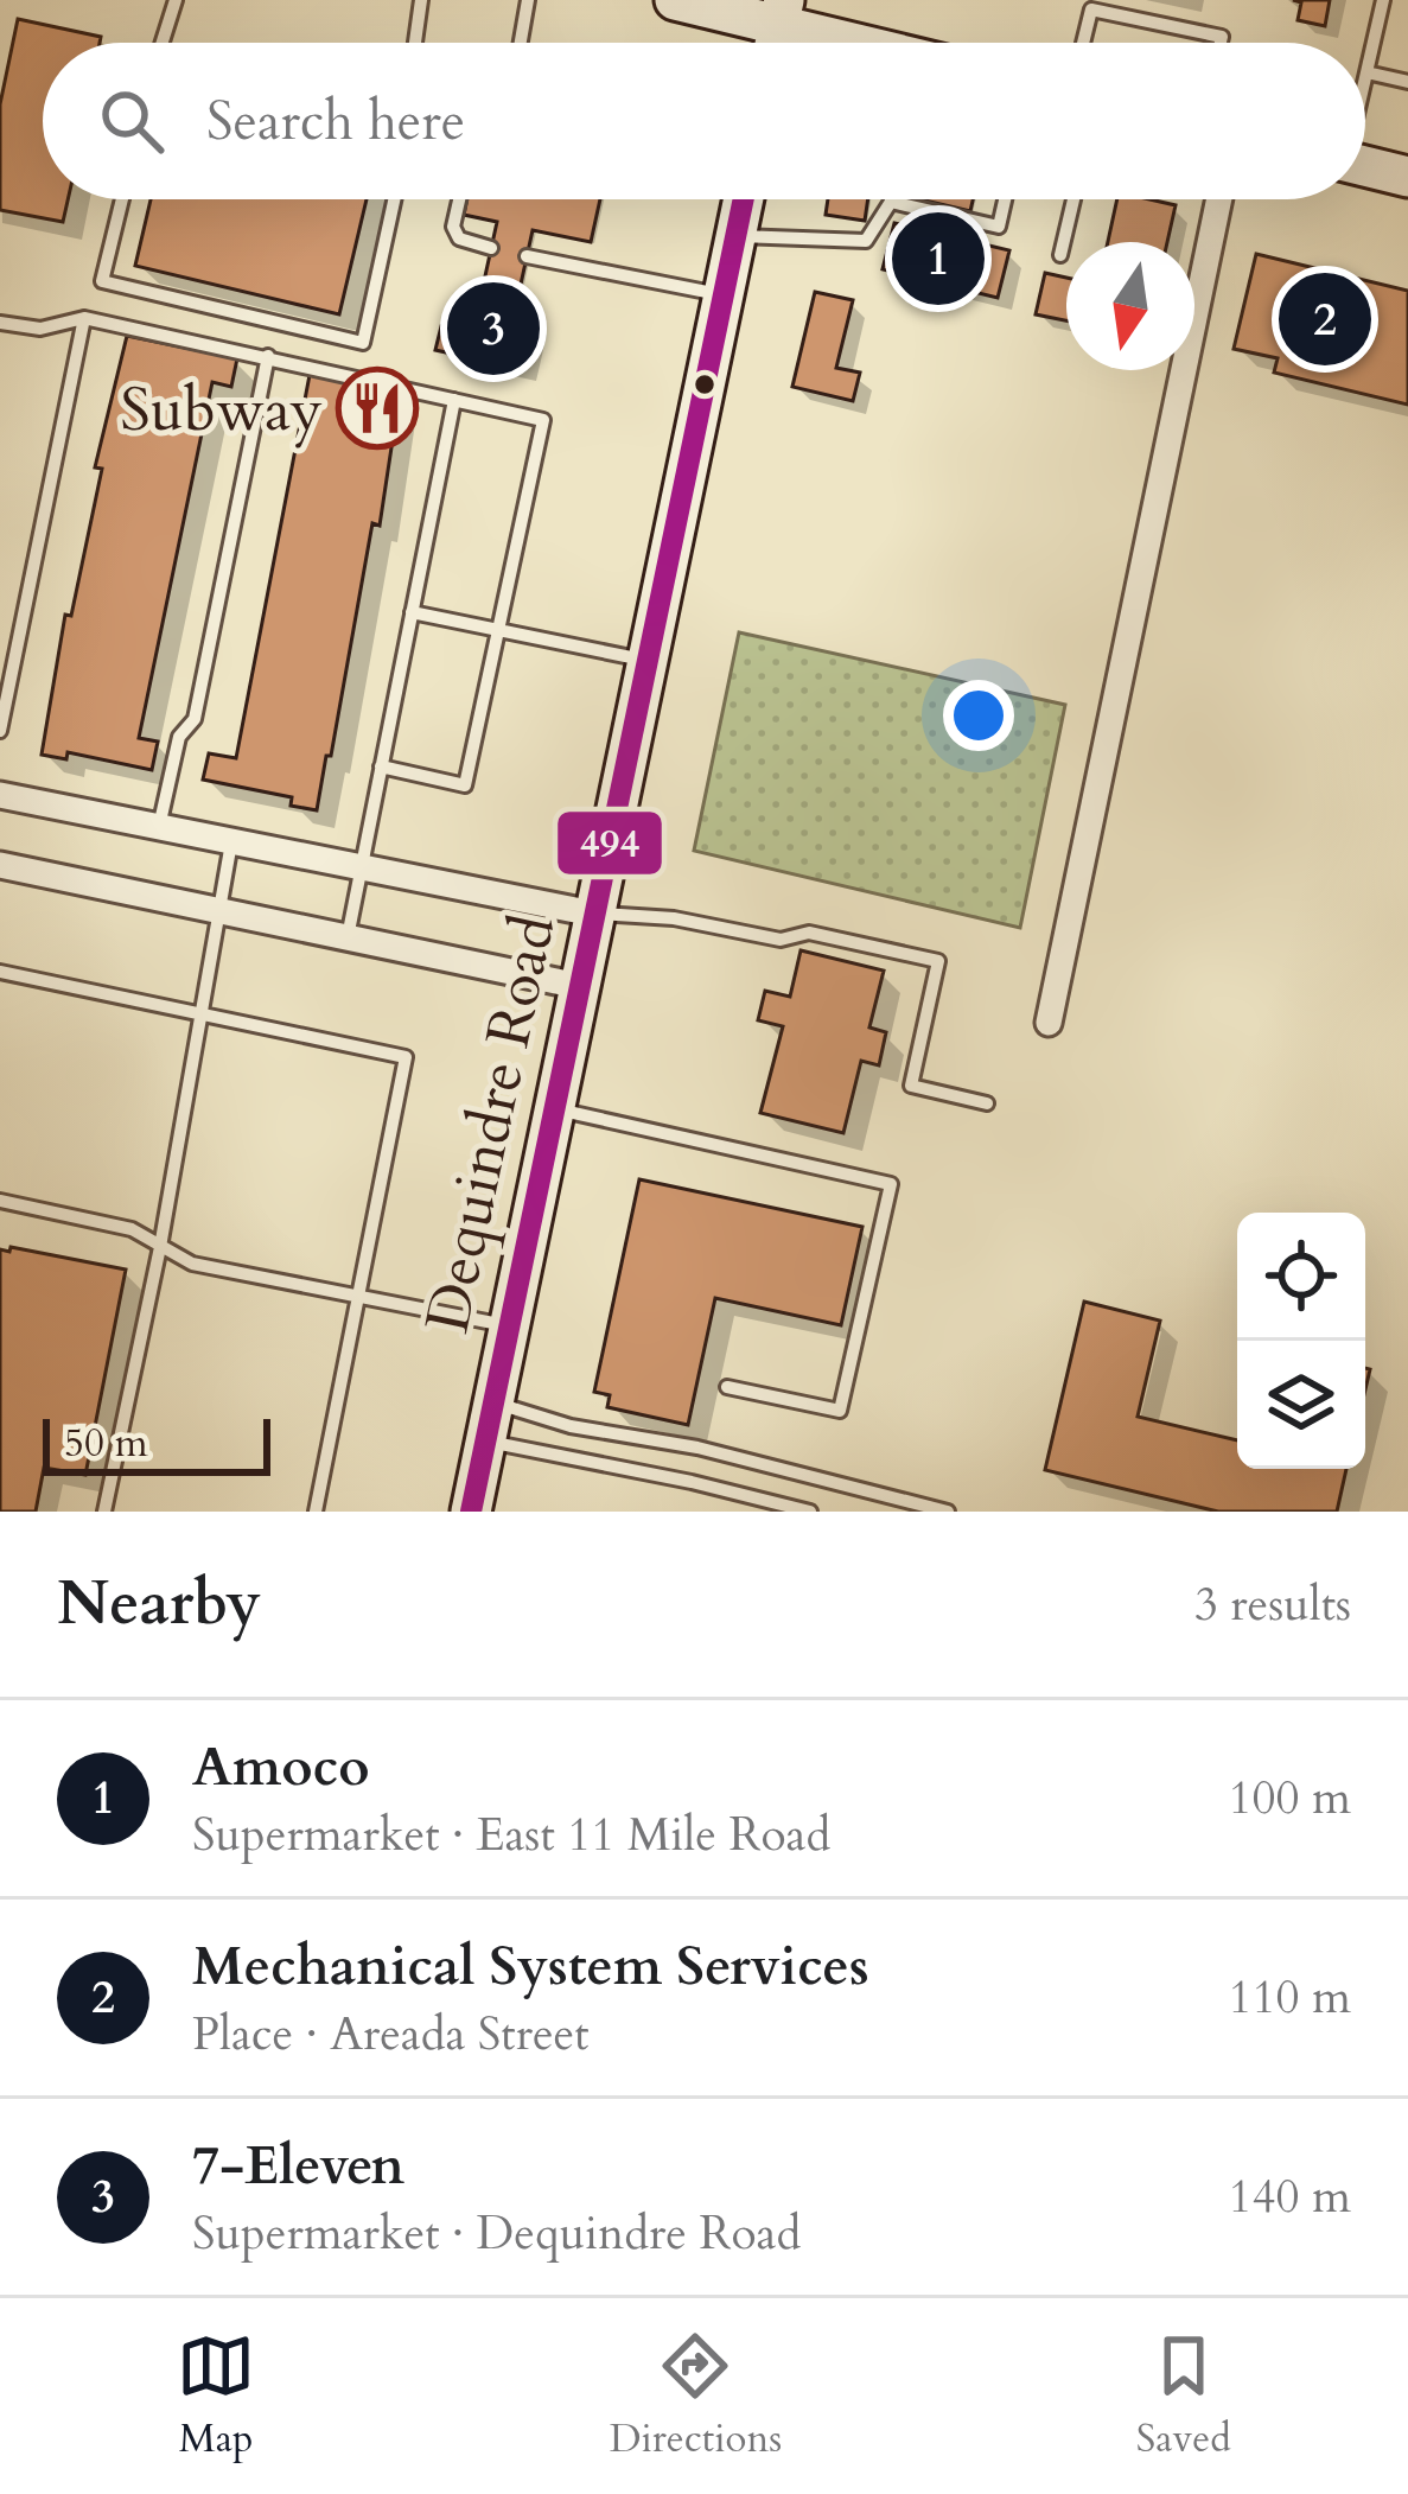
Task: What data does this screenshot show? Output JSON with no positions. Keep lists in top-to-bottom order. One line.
{"streets":{"main road":["Dequindre Road"]},"places":{"restaurant":["Subway"]},"lines":["transit line 494"],"scale_bar":"50 m","north":"bottom","page":{"search":"Search here","pins":["1","2","3"],"scale":"50 m","heading":["Nearby","3 results"],"list":[{"mark":"1","name":"Amoco","note":"Supermarket · East 11 Mile Road","value":"100 m"},{"mark":"2","name":"Mechanical System Services","note":"Place · Areada Street","value":"110 m"},{"mark":"3","name":"7-Eleven","note":"Supermarket · Dequindre Road","value":"140 m"}],"nav":["Map","Directions","Saved"]}}
